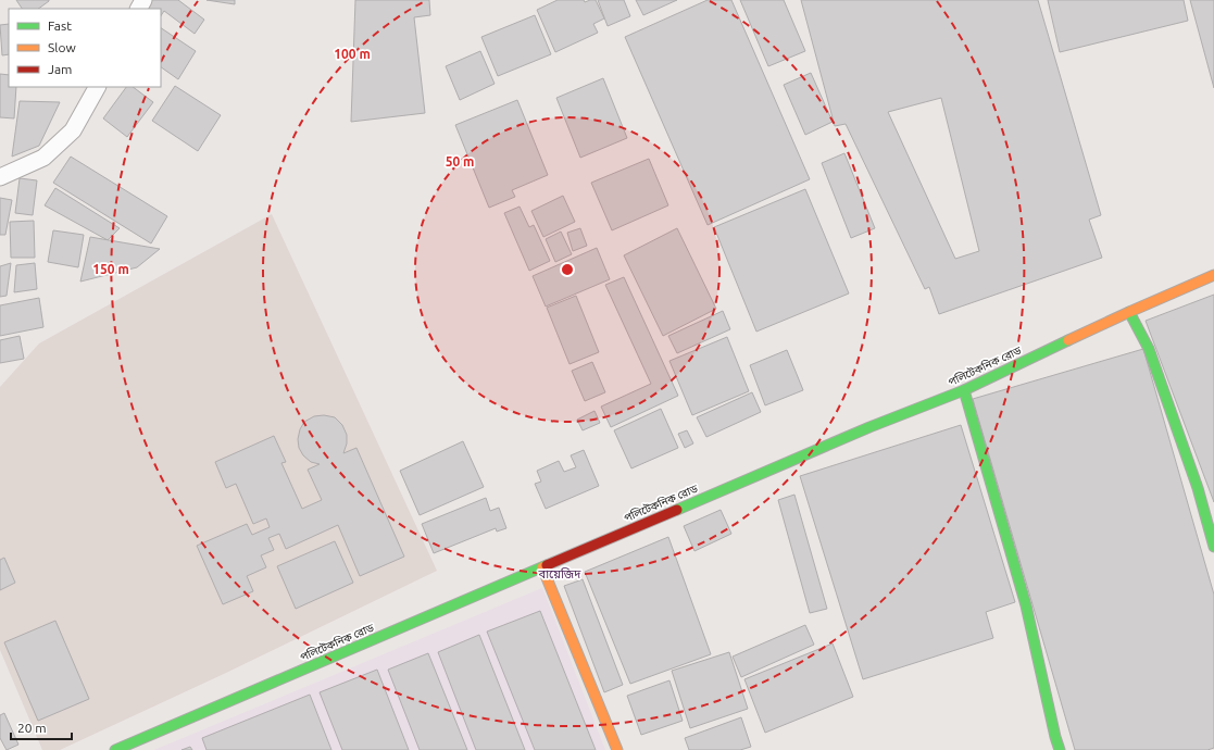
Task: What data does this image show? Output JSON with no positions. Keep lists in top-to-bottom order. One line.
{"streets":{"main road":["পলিটেকনিক রোড"]},"districts":["বায়েজিদ"],"legend":["Fast","Slow","Jam"],"scale_bar":"20 m","rings":["100 m","50 m","150 m"]}
